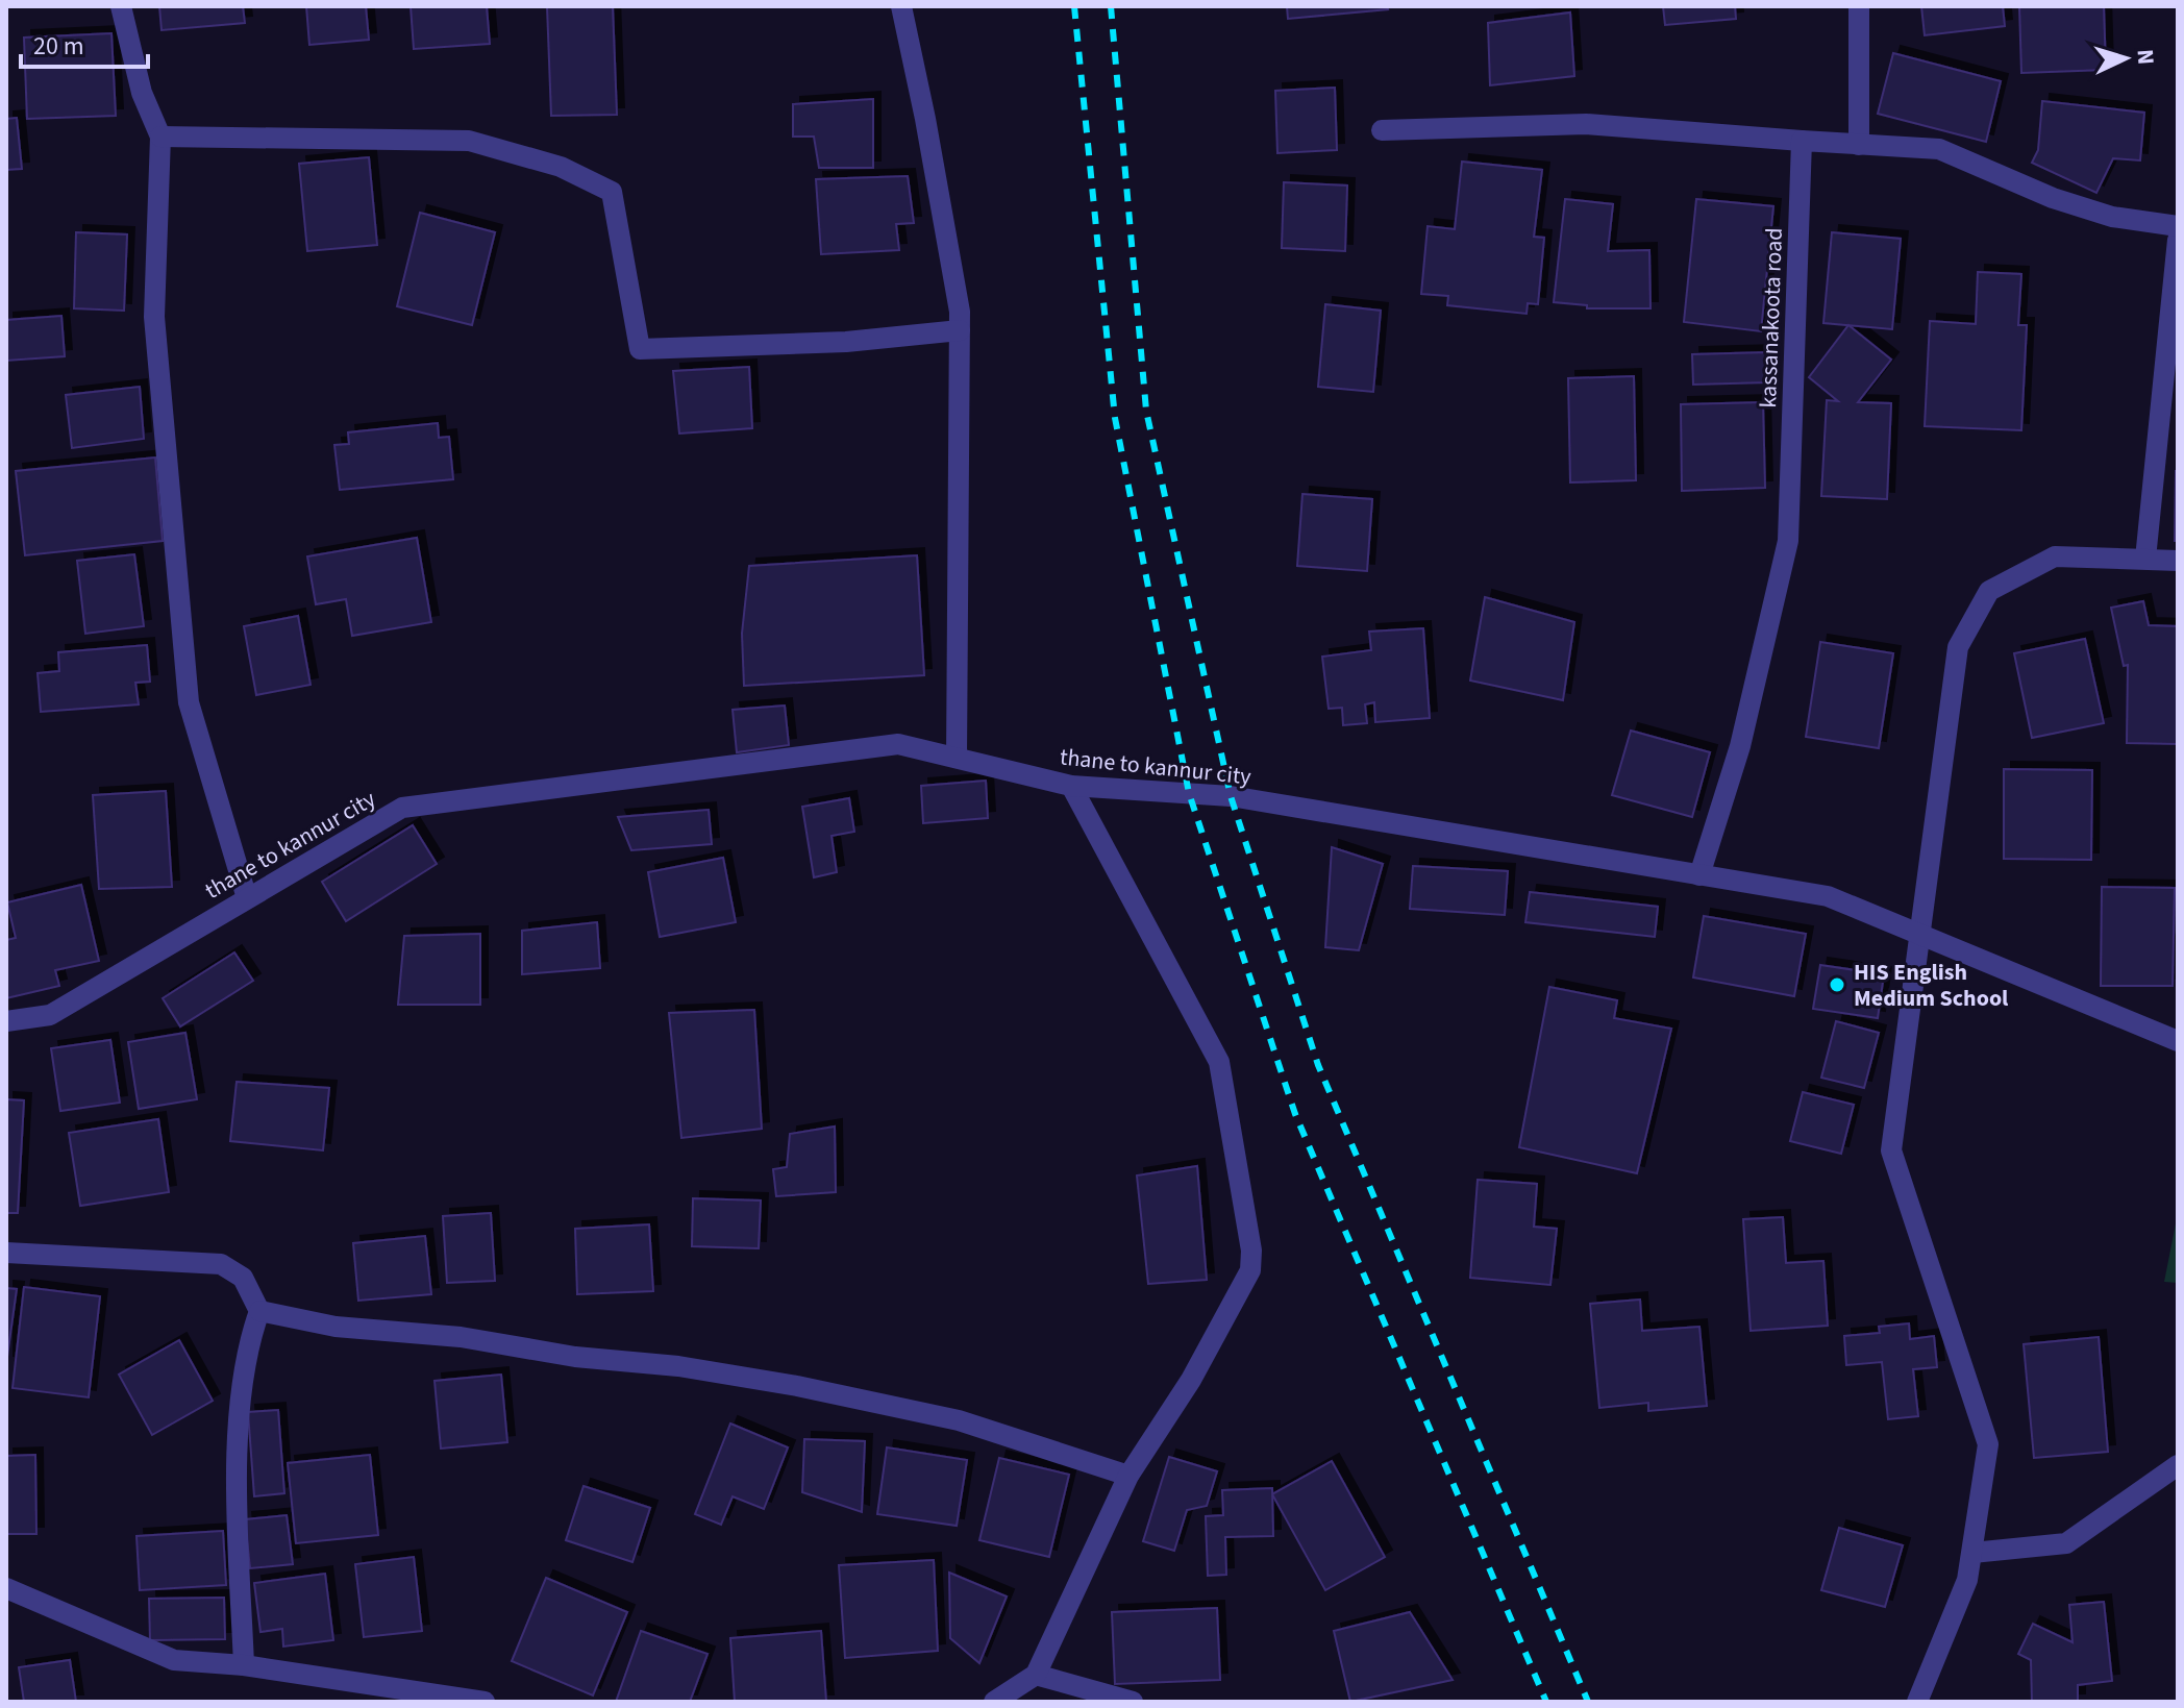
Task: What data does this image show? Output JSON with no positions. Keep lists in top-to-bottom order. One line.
{"streets":{"street":["kassanakoota road","thane to kannur city"]},"crossings":[["kassanakoota road","thane to kannur city"]],"places":["HIS English Medium School"],"scale_bar":"20 m","north":"right"}
